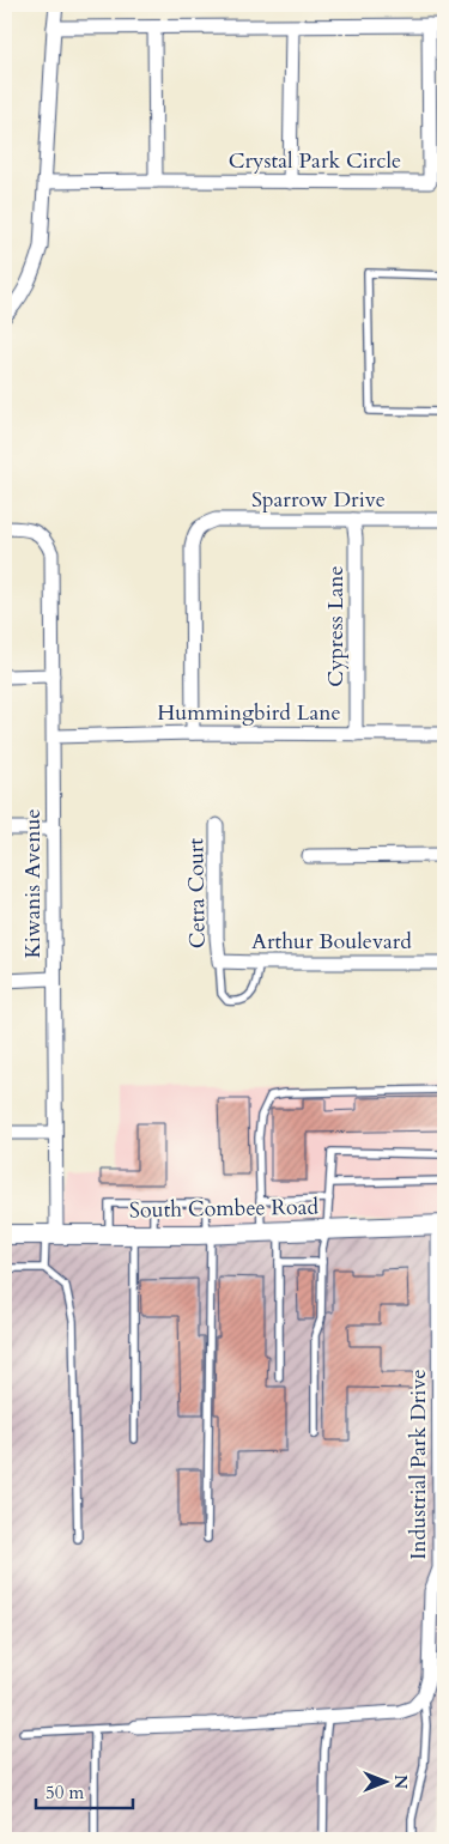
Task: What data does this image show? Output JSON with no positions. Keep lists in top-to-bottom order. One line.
{"streets":{"main road":["South Combee Road"],"street":["Crystal Park Circle","Sparrow Drive","Cypress Lane","Hummingbird Lane","Kiwanis Avenue","Cetra Court","Arthur Boulevard","Industrial Park Drive"]},"crossings":[["Sparrow Drive","Cypress Lane"],["Sparrow Drive","Hummingbird Lane"],["Cypress Lane","Hummingbird Lane"],["Hummingbird Lane","Kiwanis Avenue"],["Kiwanis Avenue","South Combee Road"],["Cetra Court","Arthur Boulevard"],["South Combee Road","Industrial Park Drive"]],"scale_bar":"50 m","north":"right"}
